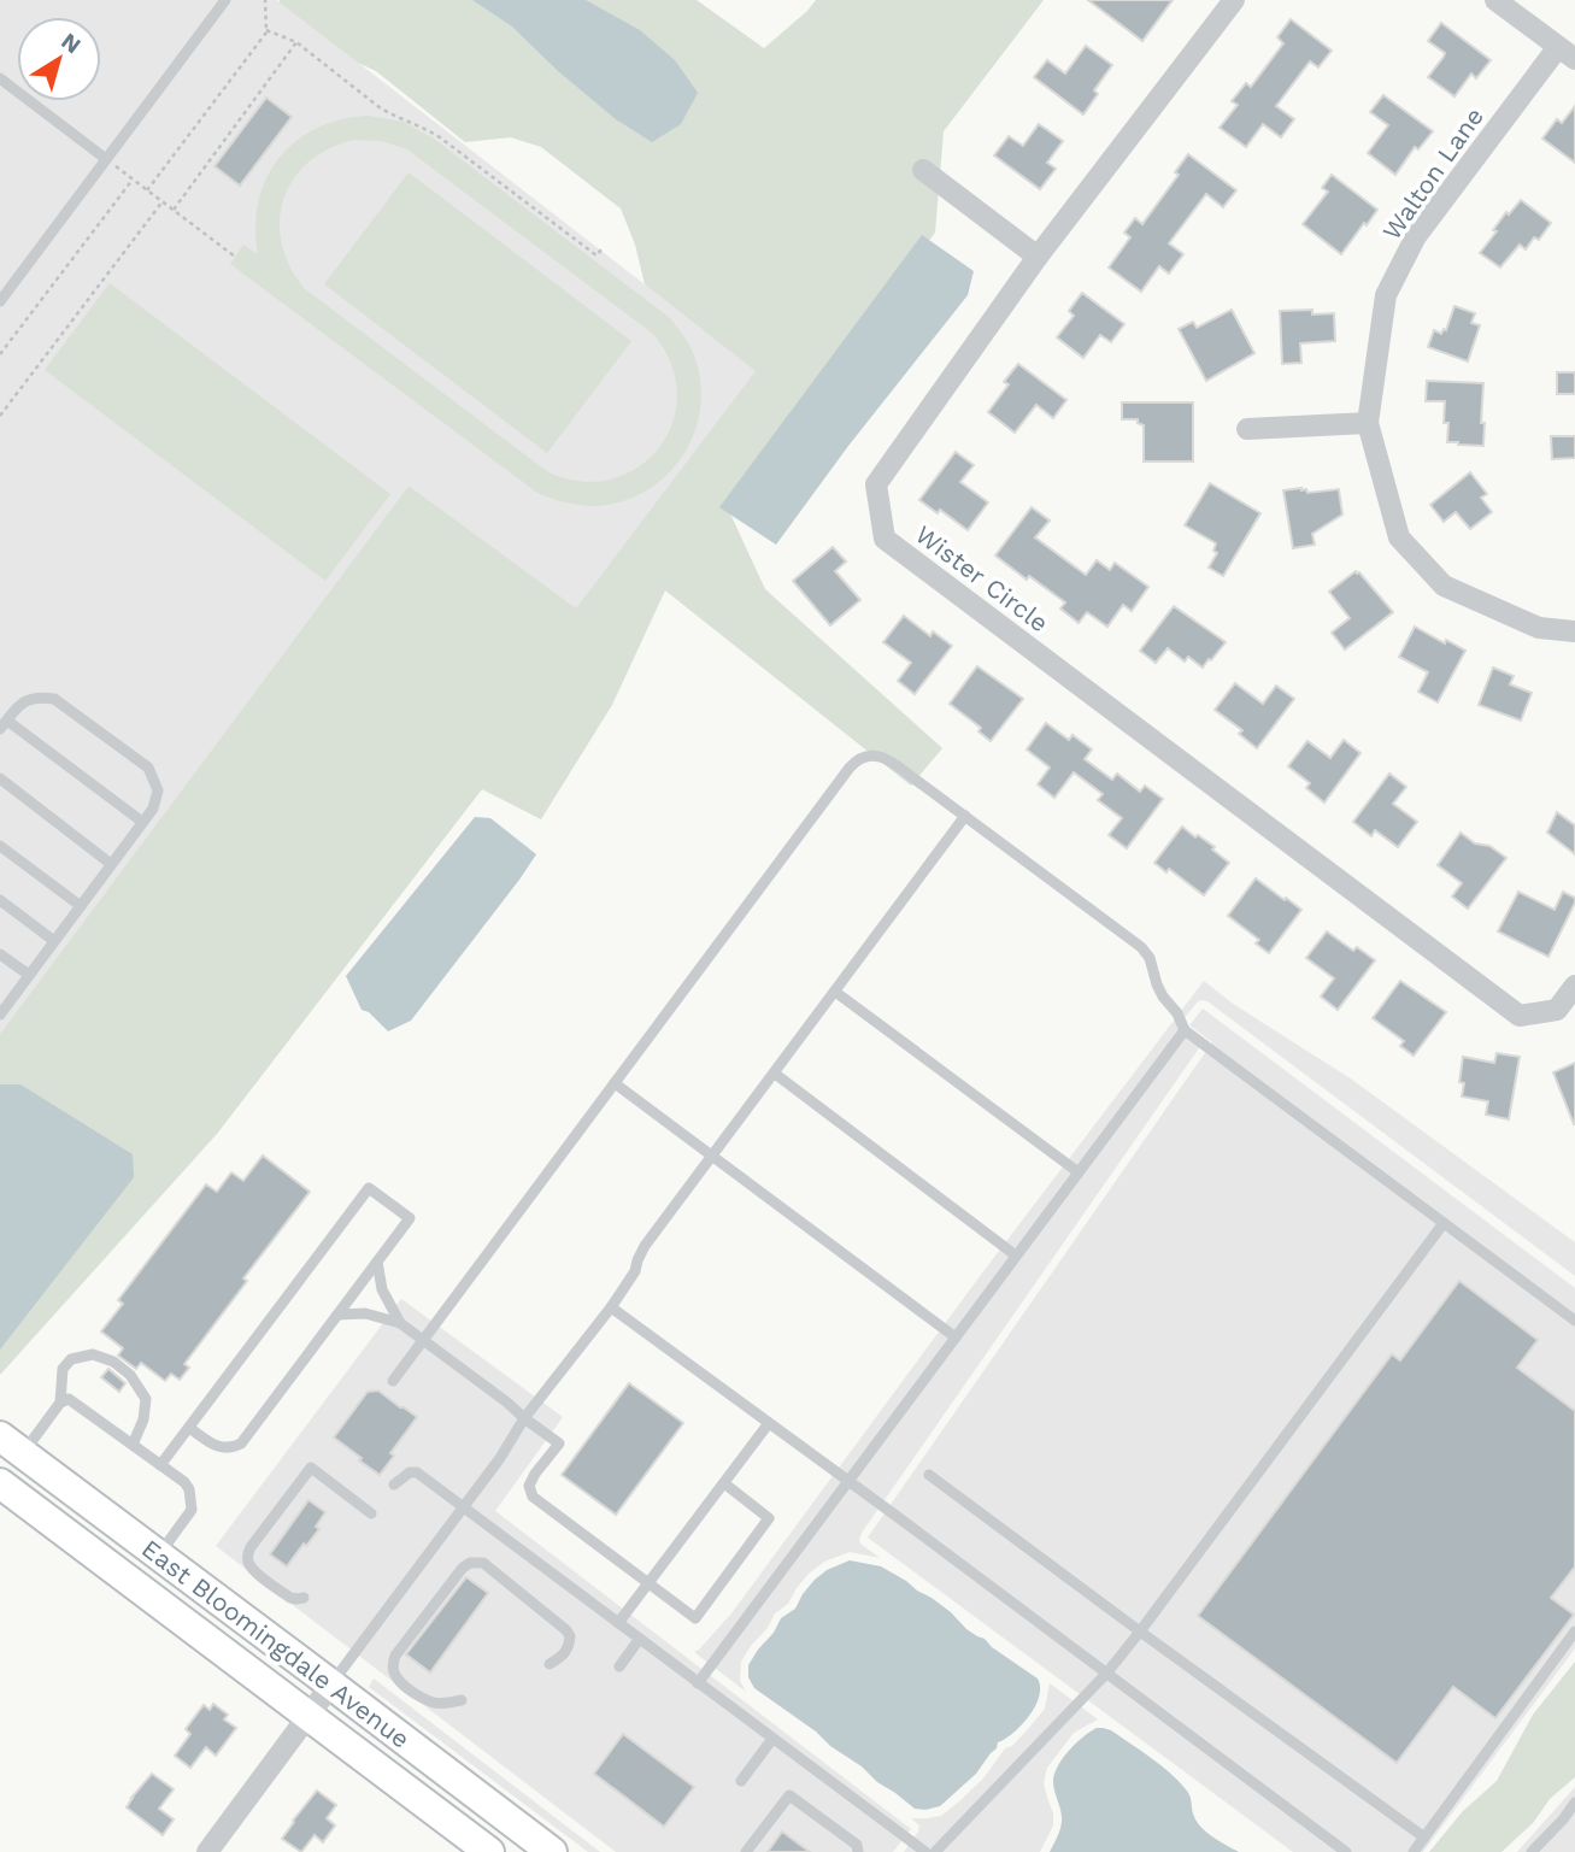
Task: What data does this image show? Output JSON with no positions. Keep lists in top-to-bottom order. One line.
{"streets":{"main road":["East Bloomingdale Avenue"],"street":["Walton Lane","Wister Circle"]},"north":"top right"}
